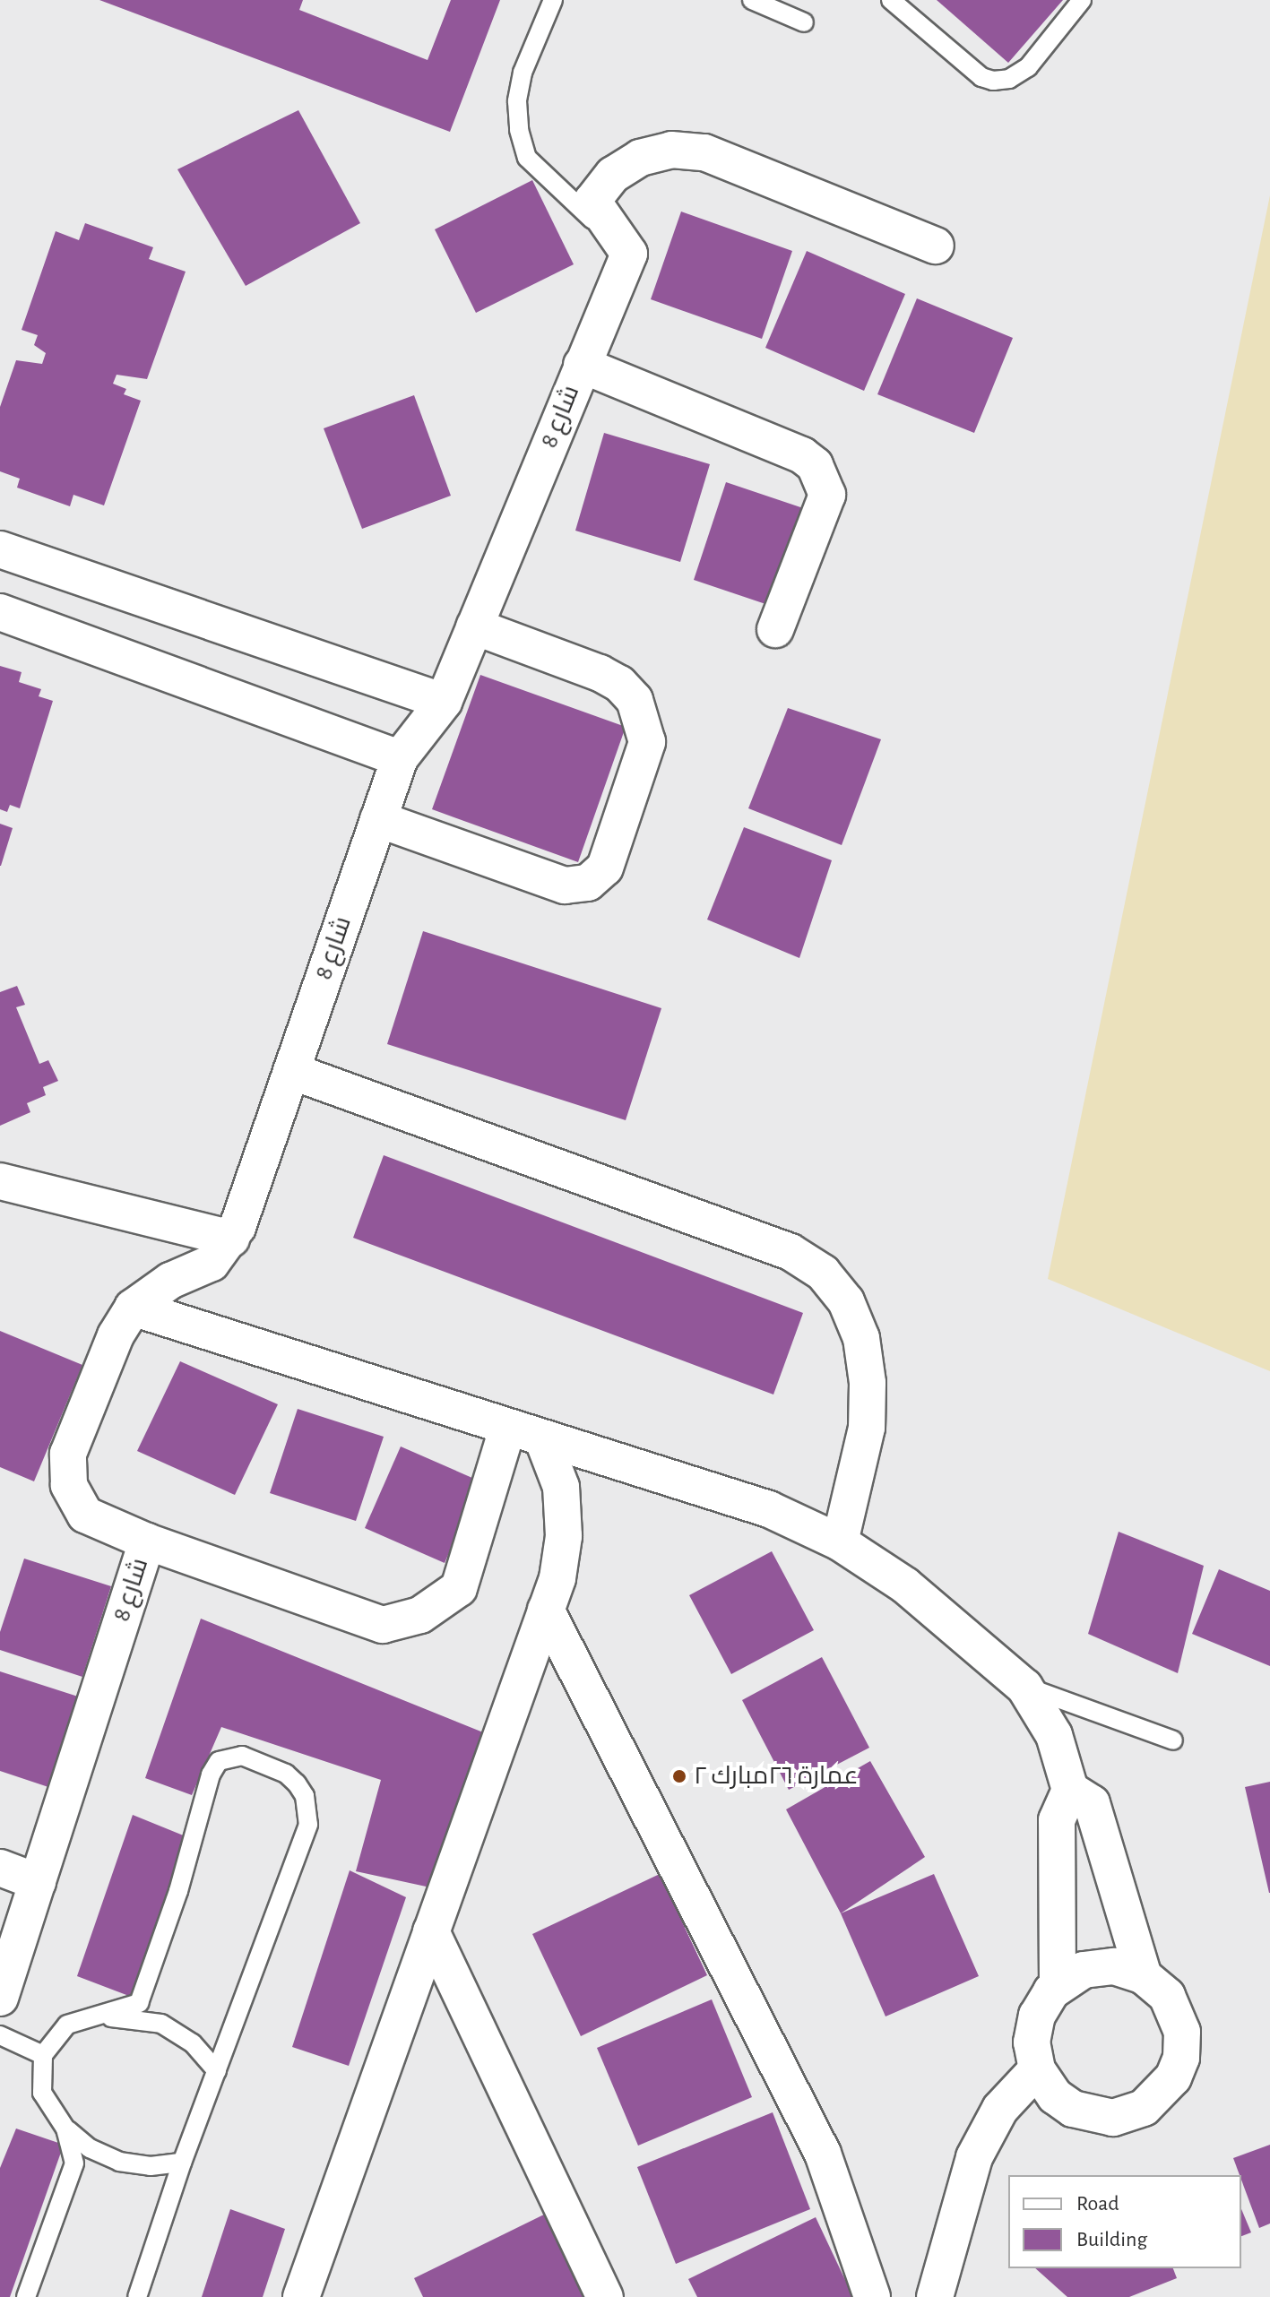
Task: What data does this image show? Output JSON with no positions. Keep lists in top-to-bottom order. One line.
{"streets":{"street":["شارع 8"]},"places":["عمارة ٢٦مبارك ٢"],"legend":["Road","Building"]}
